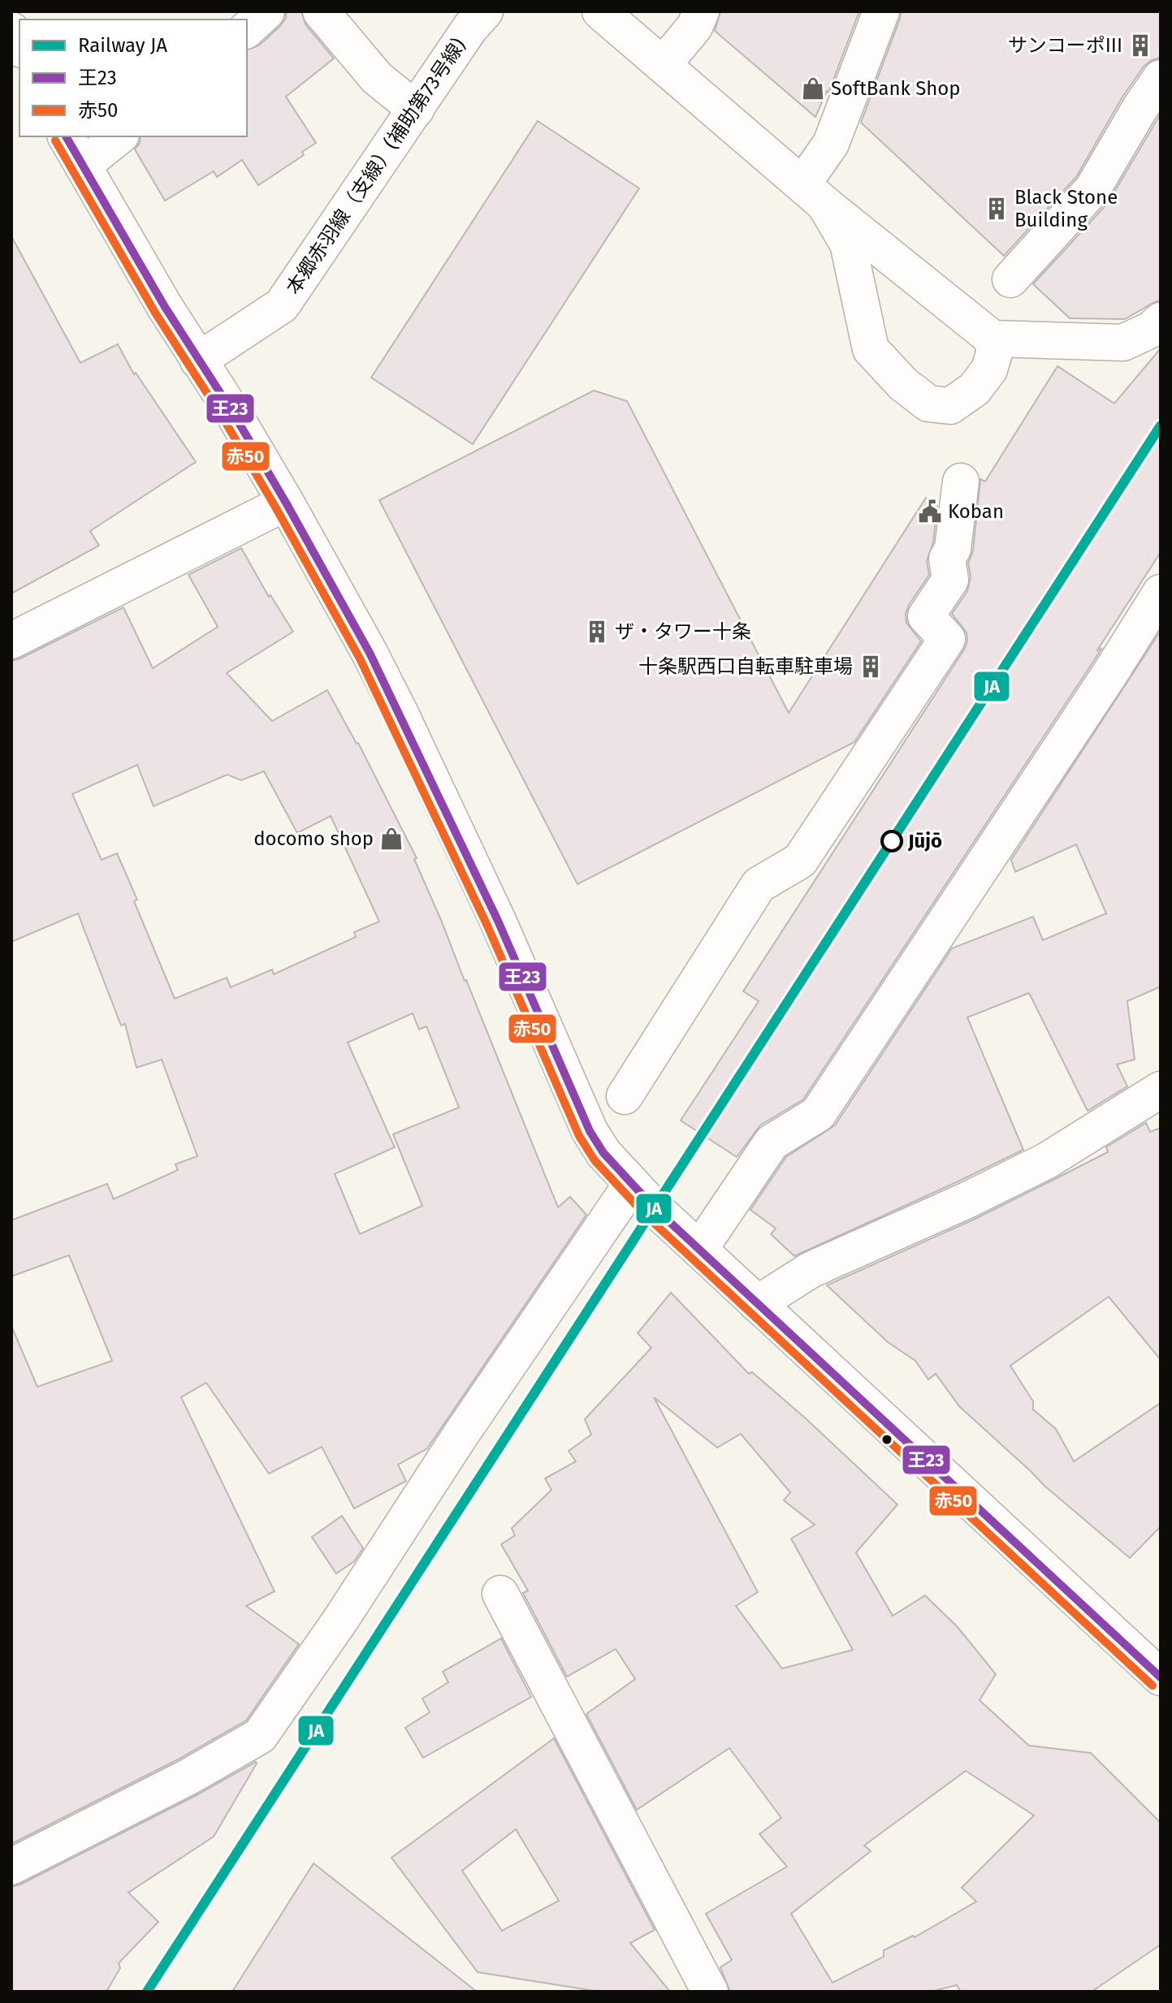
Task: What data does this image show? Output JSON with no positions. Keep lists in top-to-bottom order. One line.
{"streets":{"street":["本郷赤羽線（支線）(補助第73号線)"]},"places":{"building":["サンコーポIII","Black Stone Building","ザ・タワー十条","十条駅西口自転車駐車場"],"shop":["SoftBank Shop","docomo shop"],"public building":["Koban"],"other":["Jūjō"]},"lines":["transit line 王23","transit line 赤50","rail line JA"],"legend":["Railway JA","王23","赤50"]}
